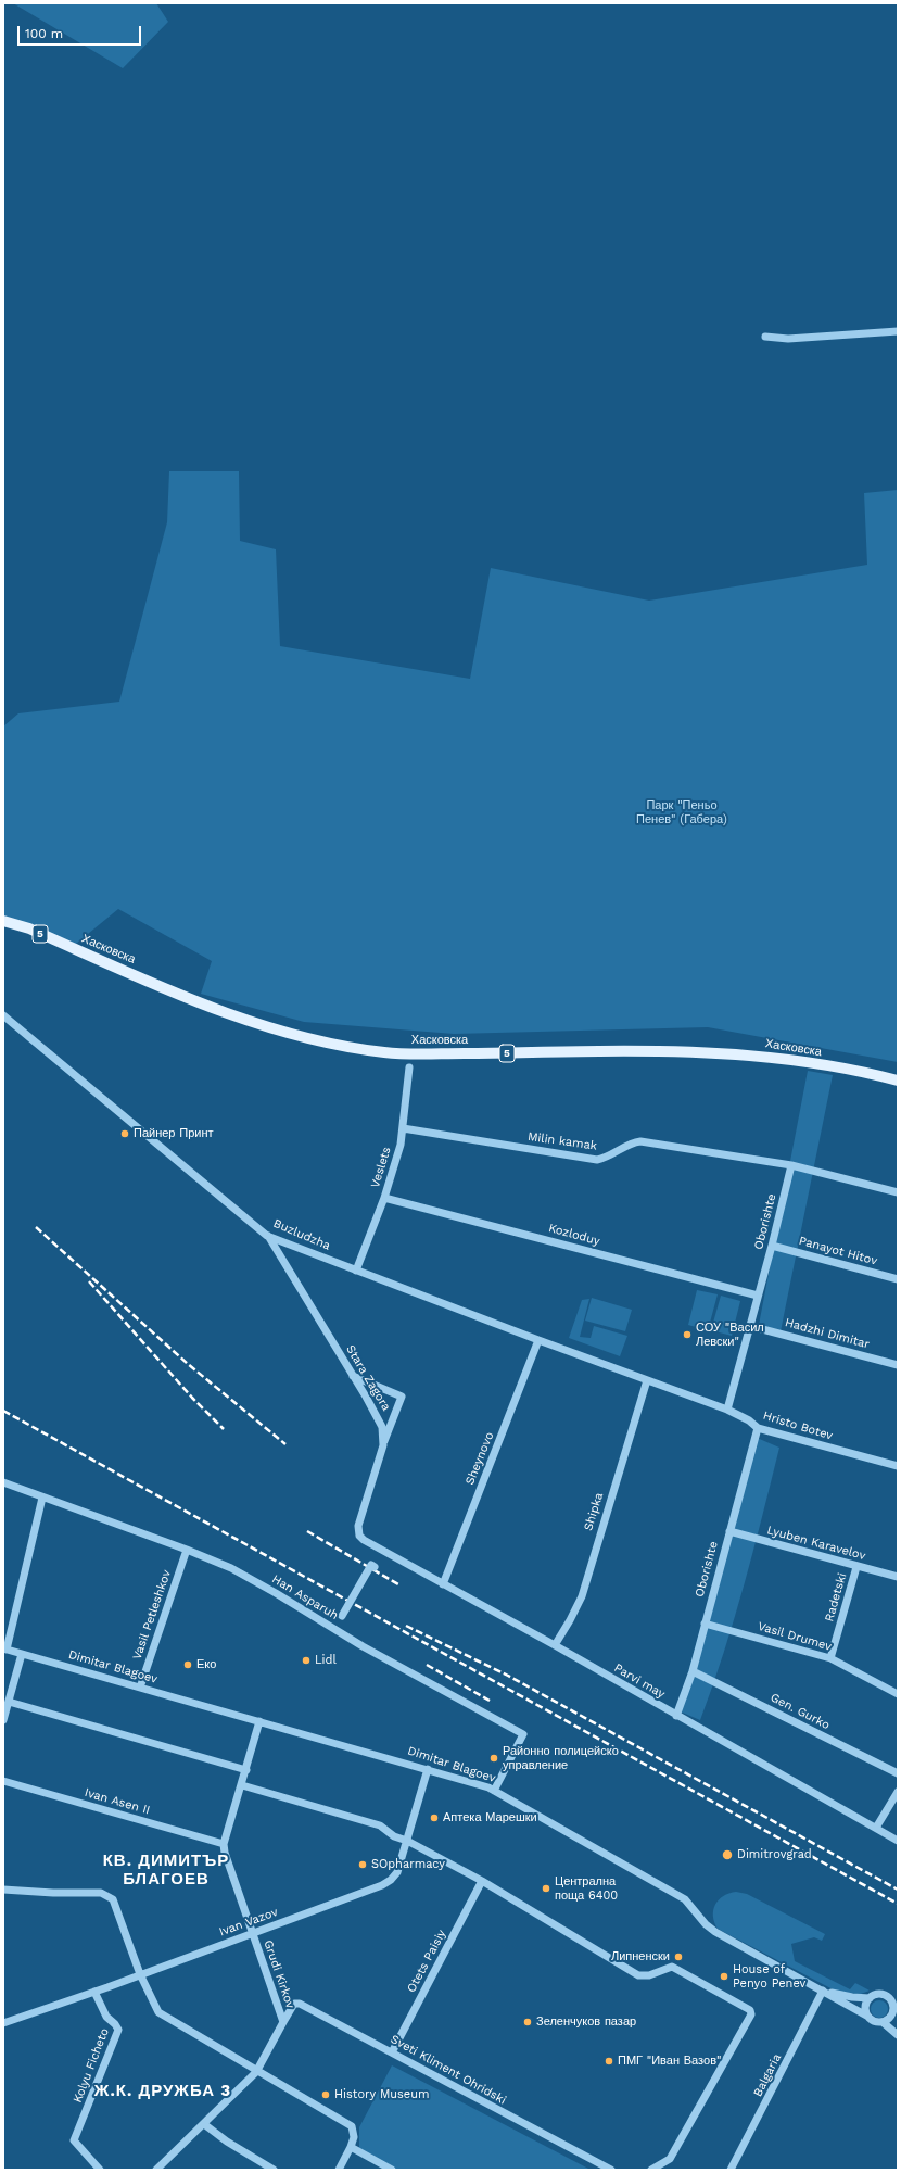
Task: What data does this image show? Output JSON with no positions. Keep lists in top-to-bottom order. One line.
{"streets":{"main road":["5","Хасковска"],"street":["Milin kamak","Veslets","Oborishte","Buzludzha","Kozloduy","Panayot Hitov","Hadzhi Dimitar","Stara Zagora","Hristo Botev","Sheynovo","Shipka","Lyuben Karavelov","Han Asparuh","Radetski","Vasil Petleshkov","Vasil Drumev","Dimitar Blagoev","Parvi may","Gen. Gurko","Ivan Asen II","Ivan Vazov","Otets Paisiy","Grudi Kirkov","Kolyu Ficheto","Sveti Kliment Ohridski","Balgaria"]},"crossings":[["Milin kamak","Veslets"],["Milin kamak","Oborishte"],["Veslets","Buzludzha"],["Veslets","Kozloduy"],["Oborishte","Kozloduy"],["Oborishte","Panayot Hitov"],["Oborishte","Hadzhi Dimitar"],["Oborishte","Hristo Botev"],["Oborishte","Lyuben Karavelov"],["Oborishte","Vasil Drumev"],["Oborishte","Parvi may"],["Oborishte","Gen. Gurko"],["Buzludzha","Stara Zagora"],["Buzludzha","Hristo Botev"],["Buzludzha","Sheynovo"],["Buzludzha","Shipka"],["Stara Zagora","Parvi may"],["Hristo Botev","Shipka"],["Sheynovo","Parvi may"],["Shipka","Parvi may"],["Lyuben Karavelov","Radetski"],["Han Asparuh","Vasil Petleshkov"],["Han Asparuh","Dimitar Blagoev"],["Radetski","Vasil Drumev"],["Vasil Petleshkov","Dimitar Blagoev"],["Dimitar Blagoev","Ivan Vazov"],["Dimitar Blagoev","Grudi Kirkov"],["Dimitar Blagoev","Balgaria"],["Ivan Asen II","Grudi Kirkov"],["Ivan Vazov","Grudi Kirkov"],["Ivan Vazov","Kolyu Ficheto"],["Otets Paisiy","Sveti Kliment Ohridski"],["Grudi Kirkov","Sveti Kliment Ohridski"]],"districts":["КВ. ДИМИТЪР БЛАГОЕВ","Ж.К. ДРУЖБА 3"],"parks":["Парк \"Пеньо Пенев\" (Габера)"],"places":["Пайнер Принт","СОУ \"Васил Левски\"","Lidl","Еко","Районно полицейско управление","Аптека Марешки","Dimitrovgrad","SOpharmacy","Централна поща 6400","Липненски","House of Penyo Penev","Зеленчуков пазар","ПМГ \"Иван Вазов\"","History Museum"],"scale_bar":"100 m"}
